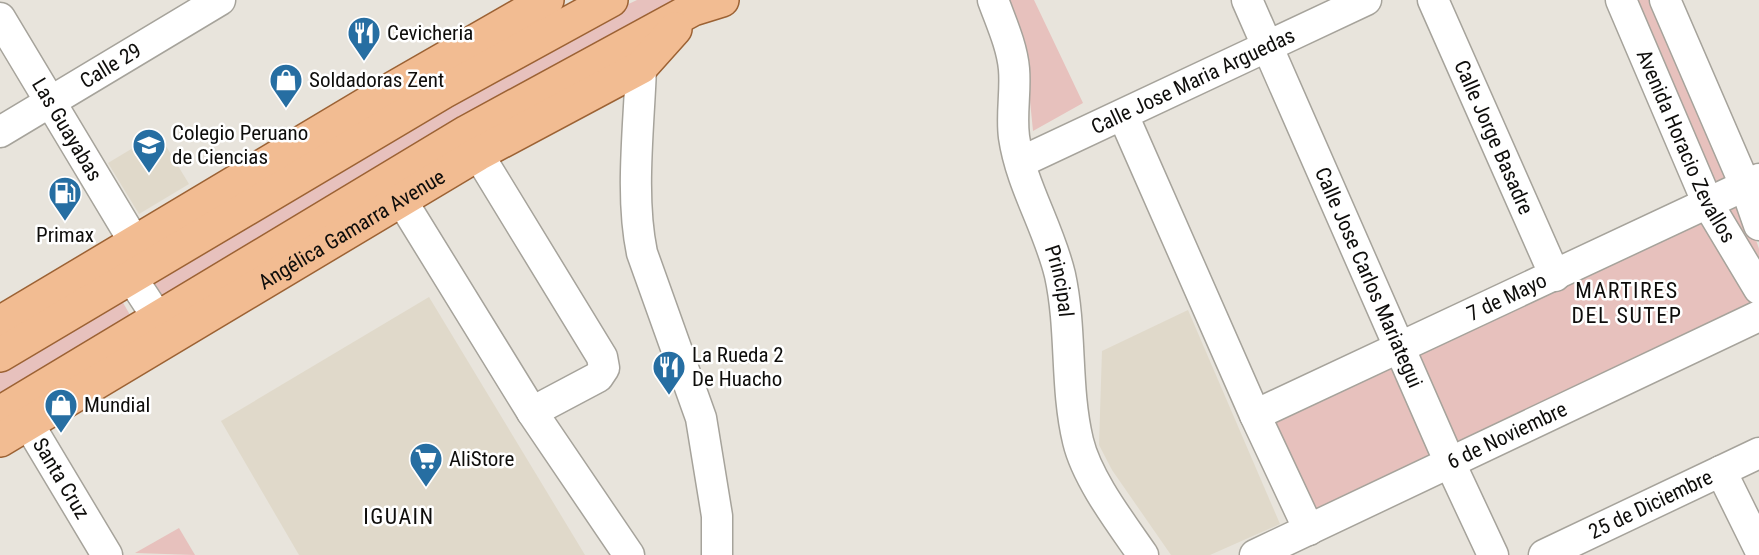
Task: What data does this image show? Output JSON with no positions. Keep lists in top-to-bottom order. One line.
{"streets":{"main road":["Angélica Gamarra Avenue"],"street":["Calle 29","Calle Jose Maria Arguedas","Las Guayabas","Calle Jorge Basadre","Avenida Horacio Zevallos","Calle Jose Carlos Mariategui","Principal","7 de Mayo","6 de Noviembre","Santa Cruz","25 de Diciembre"]},"crossings":[["Calle 29","Las Guayabas"],["Calle Jose Maria Arguedas","Calle Jose Carlos Mariategui"],["Calle Jose Maria Arguedas","Principal"],["Calle Jorge Basadre","7 de Mayo"],["Avenida Horacio Zevallos","7 de Mayo"],["Angélica Gamarra Avenue","Santa Cruz"],["Calle Jose Carlos Mariategui","7 de Mayo"],["Calle Jose Carlos Mariategui","6 de Noviembre"]],"districts":["MARTIRES DEL SUTEP","IGUAIN"],"places":{"restaurant":["Cevicheria","La Rueda 2 De Huacho"],"shop":["Soldadoras Zent","Mundial"],"school or university":["Colegio Peruano de Ciencias"],"fuel station":["Primax"],"supermarket":["AliStore"]}}
